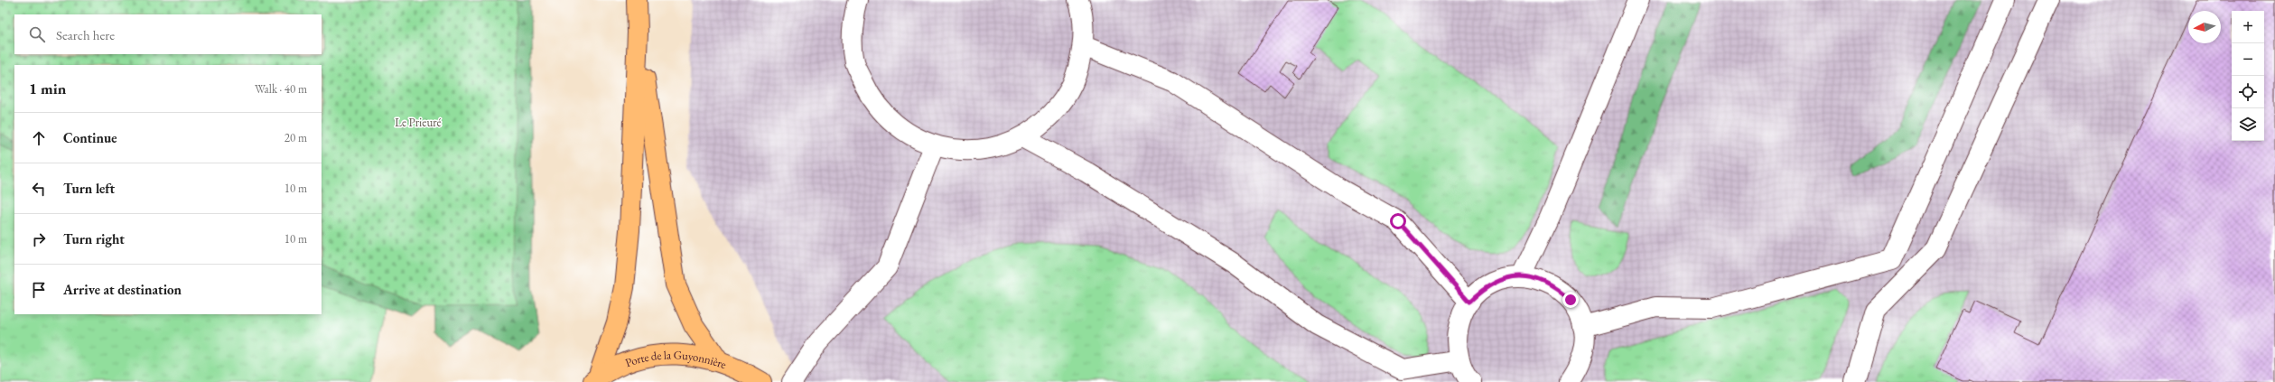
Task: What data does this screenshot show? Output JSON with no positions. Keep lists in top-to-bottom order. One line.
{"streets":{"main road":["Porte de la Guyonnière"]},"parks":["Le Prieuré"],"north":"left","page":{"map_buttons":["+","−"],"search":"Search here","heading":["1 min","Walk · 40 m"],"list":[["Continue","20 m"],["Turn left","10 m"],["Turn right","10 m"],"Arrive at destination"]}}
